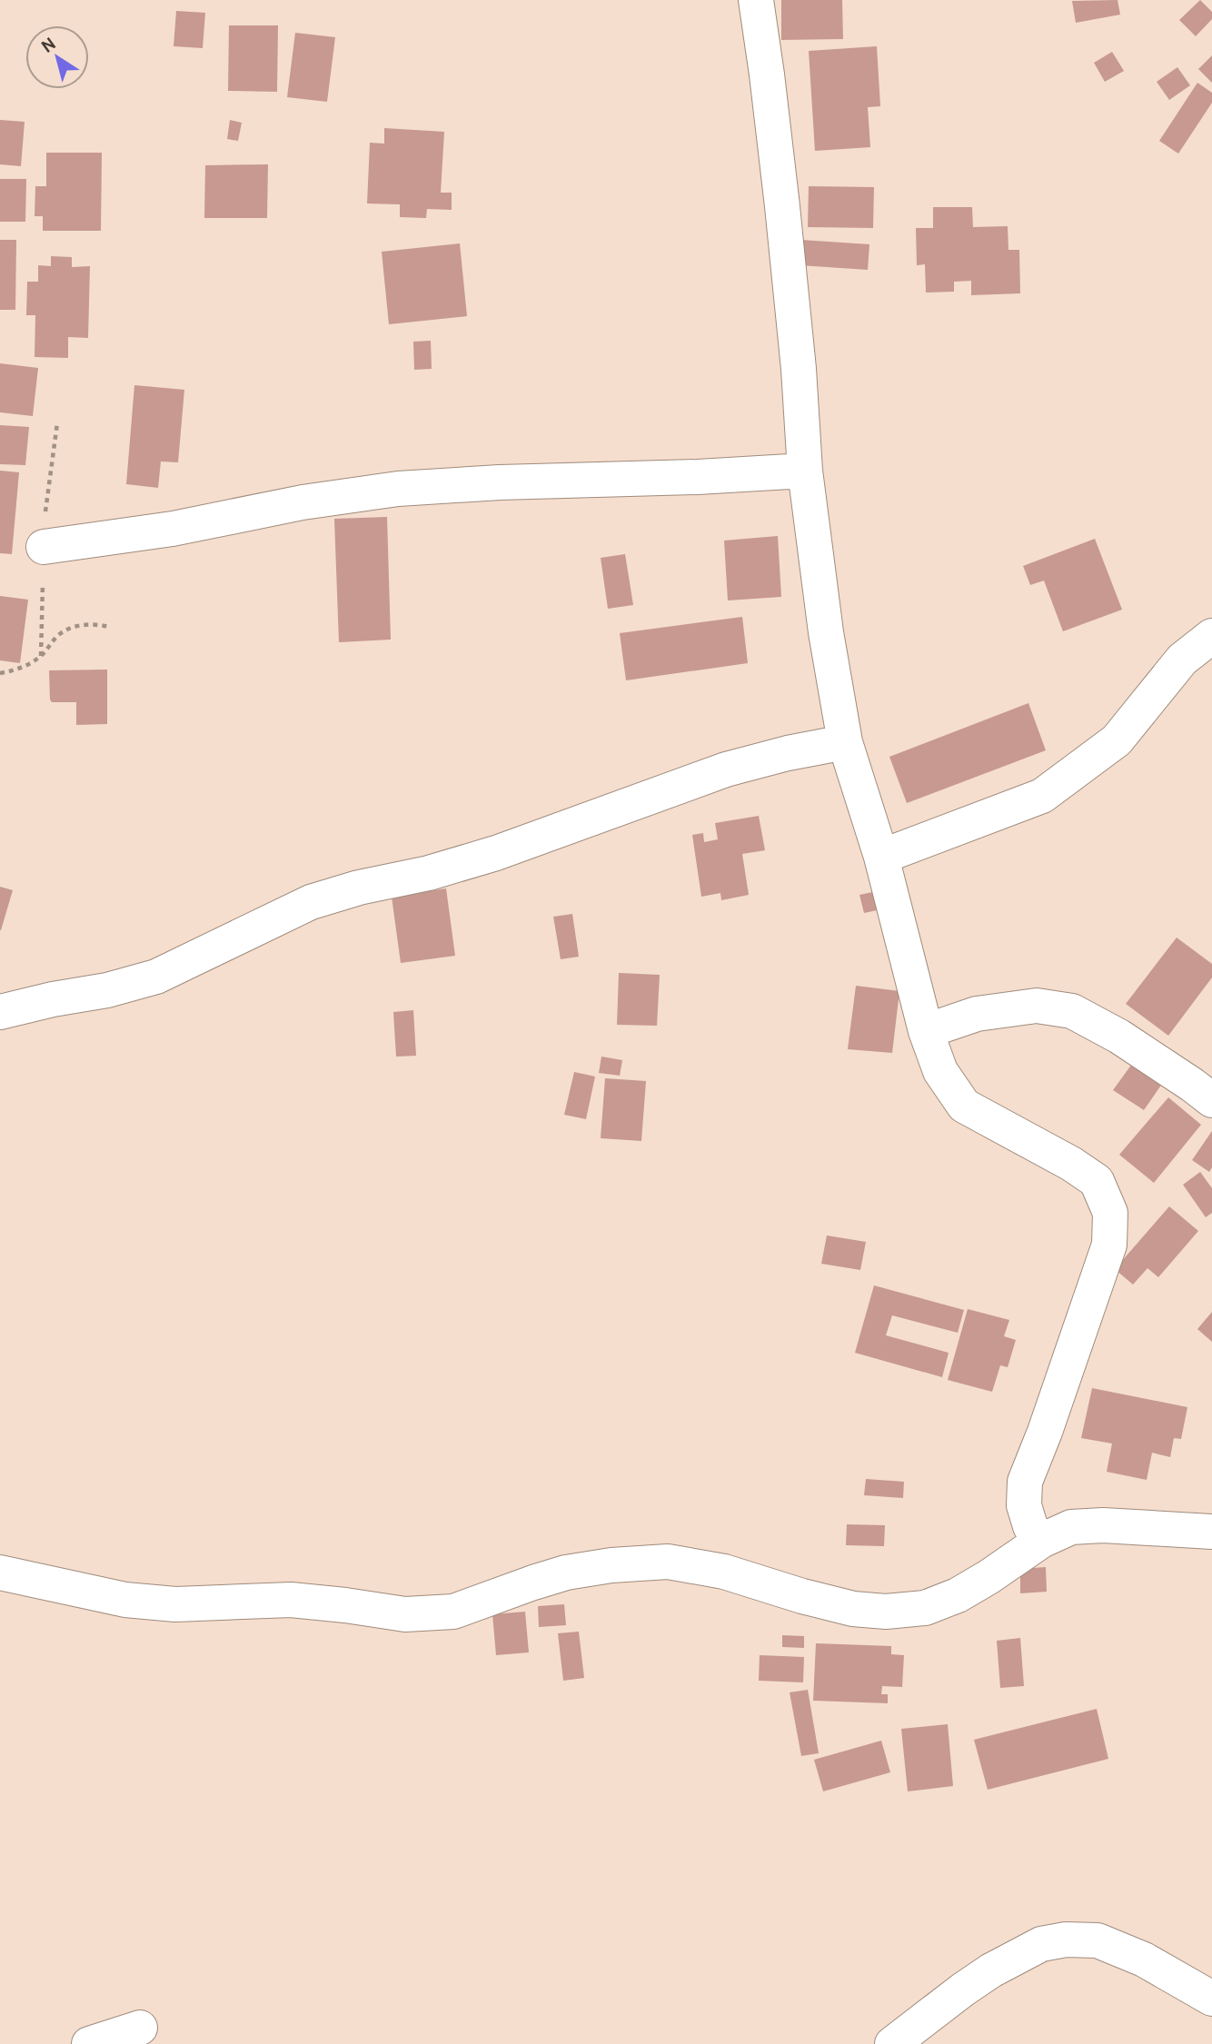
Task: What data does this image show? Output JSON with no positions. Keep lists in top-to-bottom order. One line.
{"north":"top left"}
